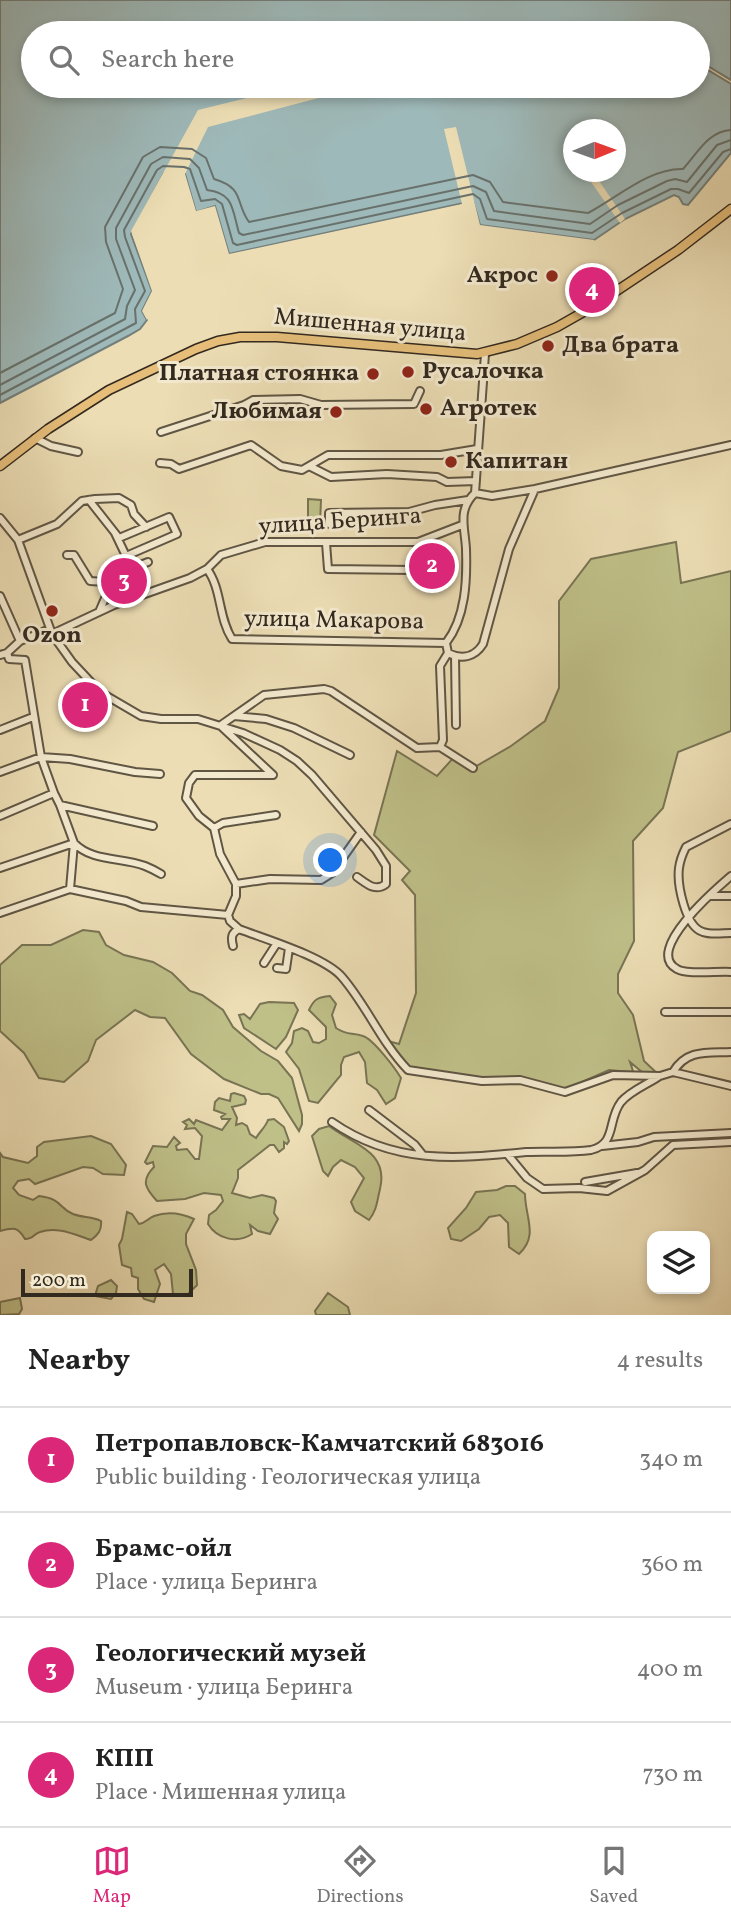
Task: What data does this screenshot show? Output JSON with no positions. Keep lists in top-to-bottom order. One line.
{"streets":{"main road":["Мишенная улица"],"street":["улица Беринга","улица Макарова"]},"crossings":[["улица Беринга","улица Макарова"]],"places":["Акрос","Два брата","Русалочка","Платная стоянка","Агротек","Любимая","Капитан","Ozon"],"scale_bar":"200 m","north":"right","page":{"search":"Search here","pins":["4","2","3","1"],"scale":"200 m","heading":["Nearby","4 results"],"list":[{"mark":"1","name":"Петропавловск-Камчатский 683016","note":"Public building · Геологическая улица","value":"340 m"},{"mark":"2","name":"Брамс-ойл","note":"Place · улица Беринга","value":"360 m"},{"mark":"3","name":"Геологический музей","note":"Museum · улица Беринга","value":"400 m"},{"mark":"4","name":"КПП","note":"Place · Мишенная улица","value":"730 m"}],"nav":["Map","Directions","Saved"]}}
